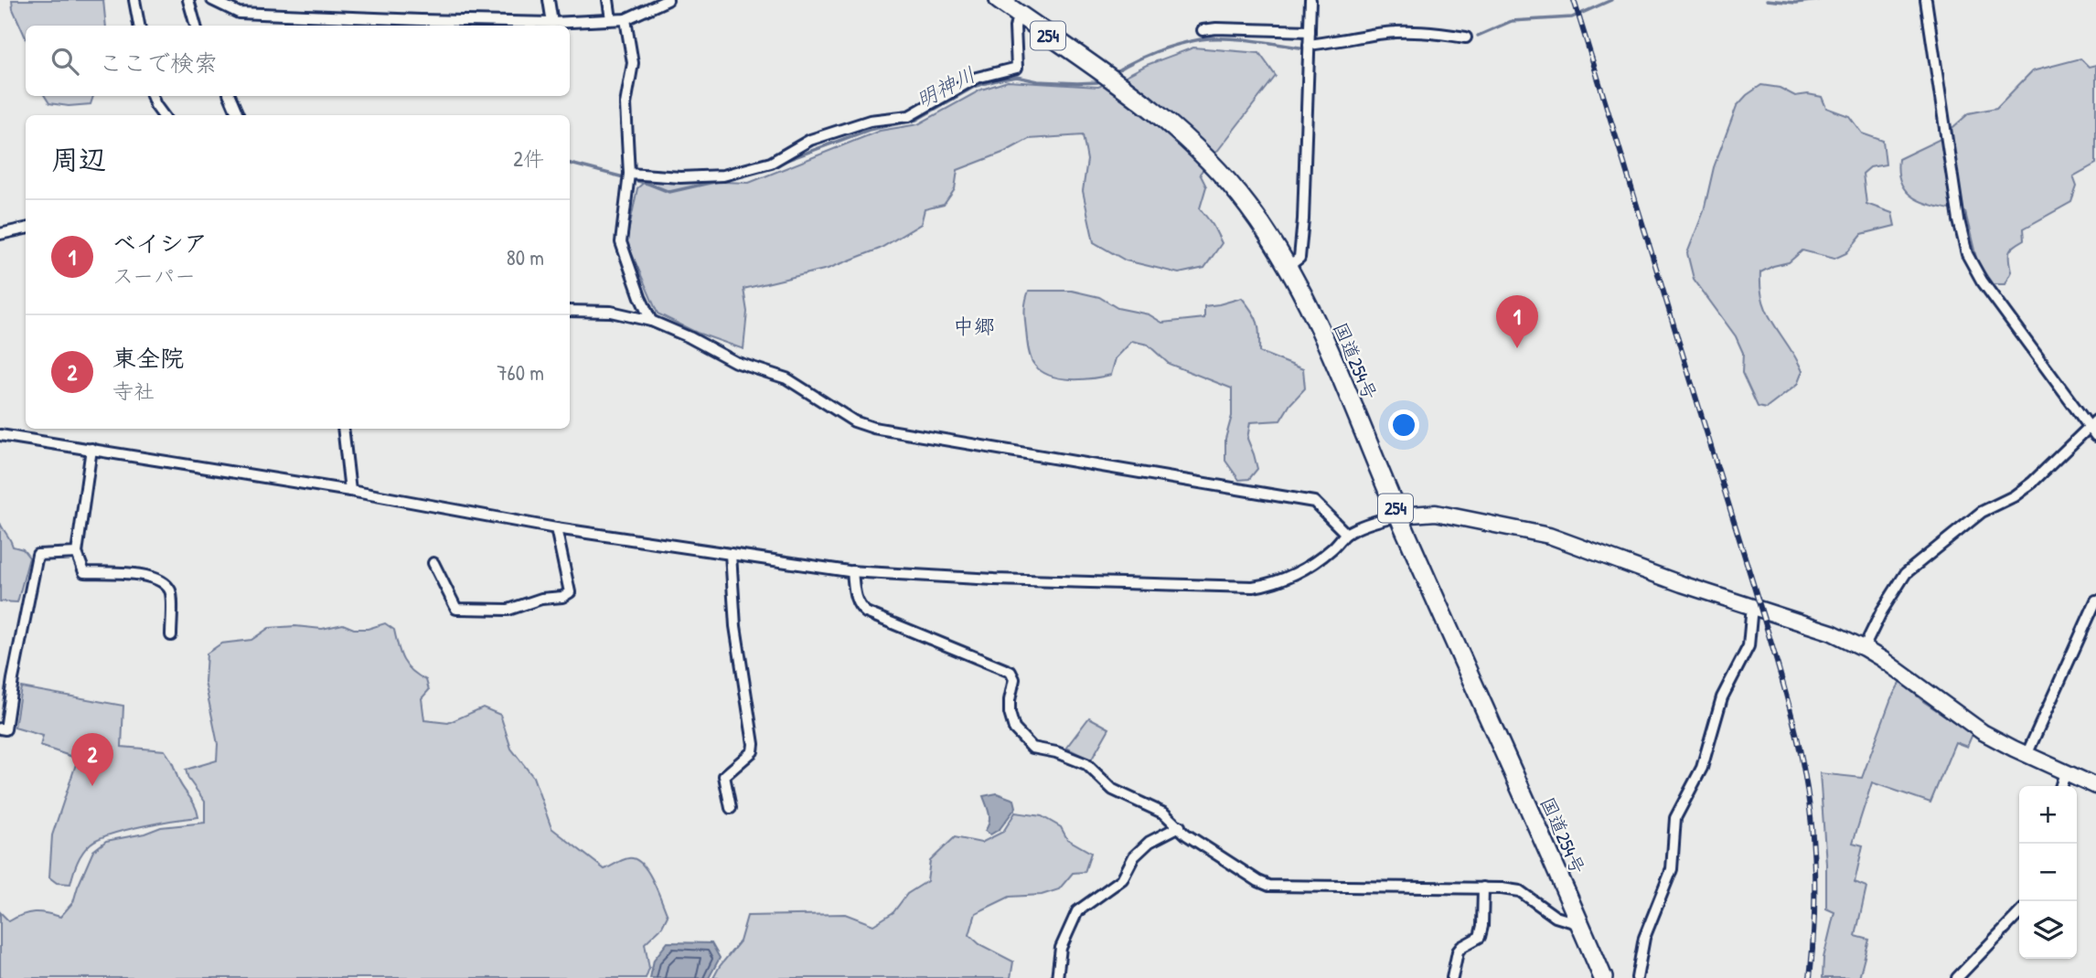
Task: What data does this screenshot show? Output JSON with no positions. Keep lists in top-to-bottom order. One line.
{"streets":{"highway":["254","国道254号"]},"districts":["中郷"],"water":["明神川"],"page":{"search":"ここで検索","heading":["周辺","2件"],"list":[{"mark":"1","name":"ベイシア","note":"スーパー","value":"80 m"},{"mark":"2","name":"東全院","note":"寺社","value":"760 m"}],"pins":["1","2"],"map_buttons":["+","−"]}}
